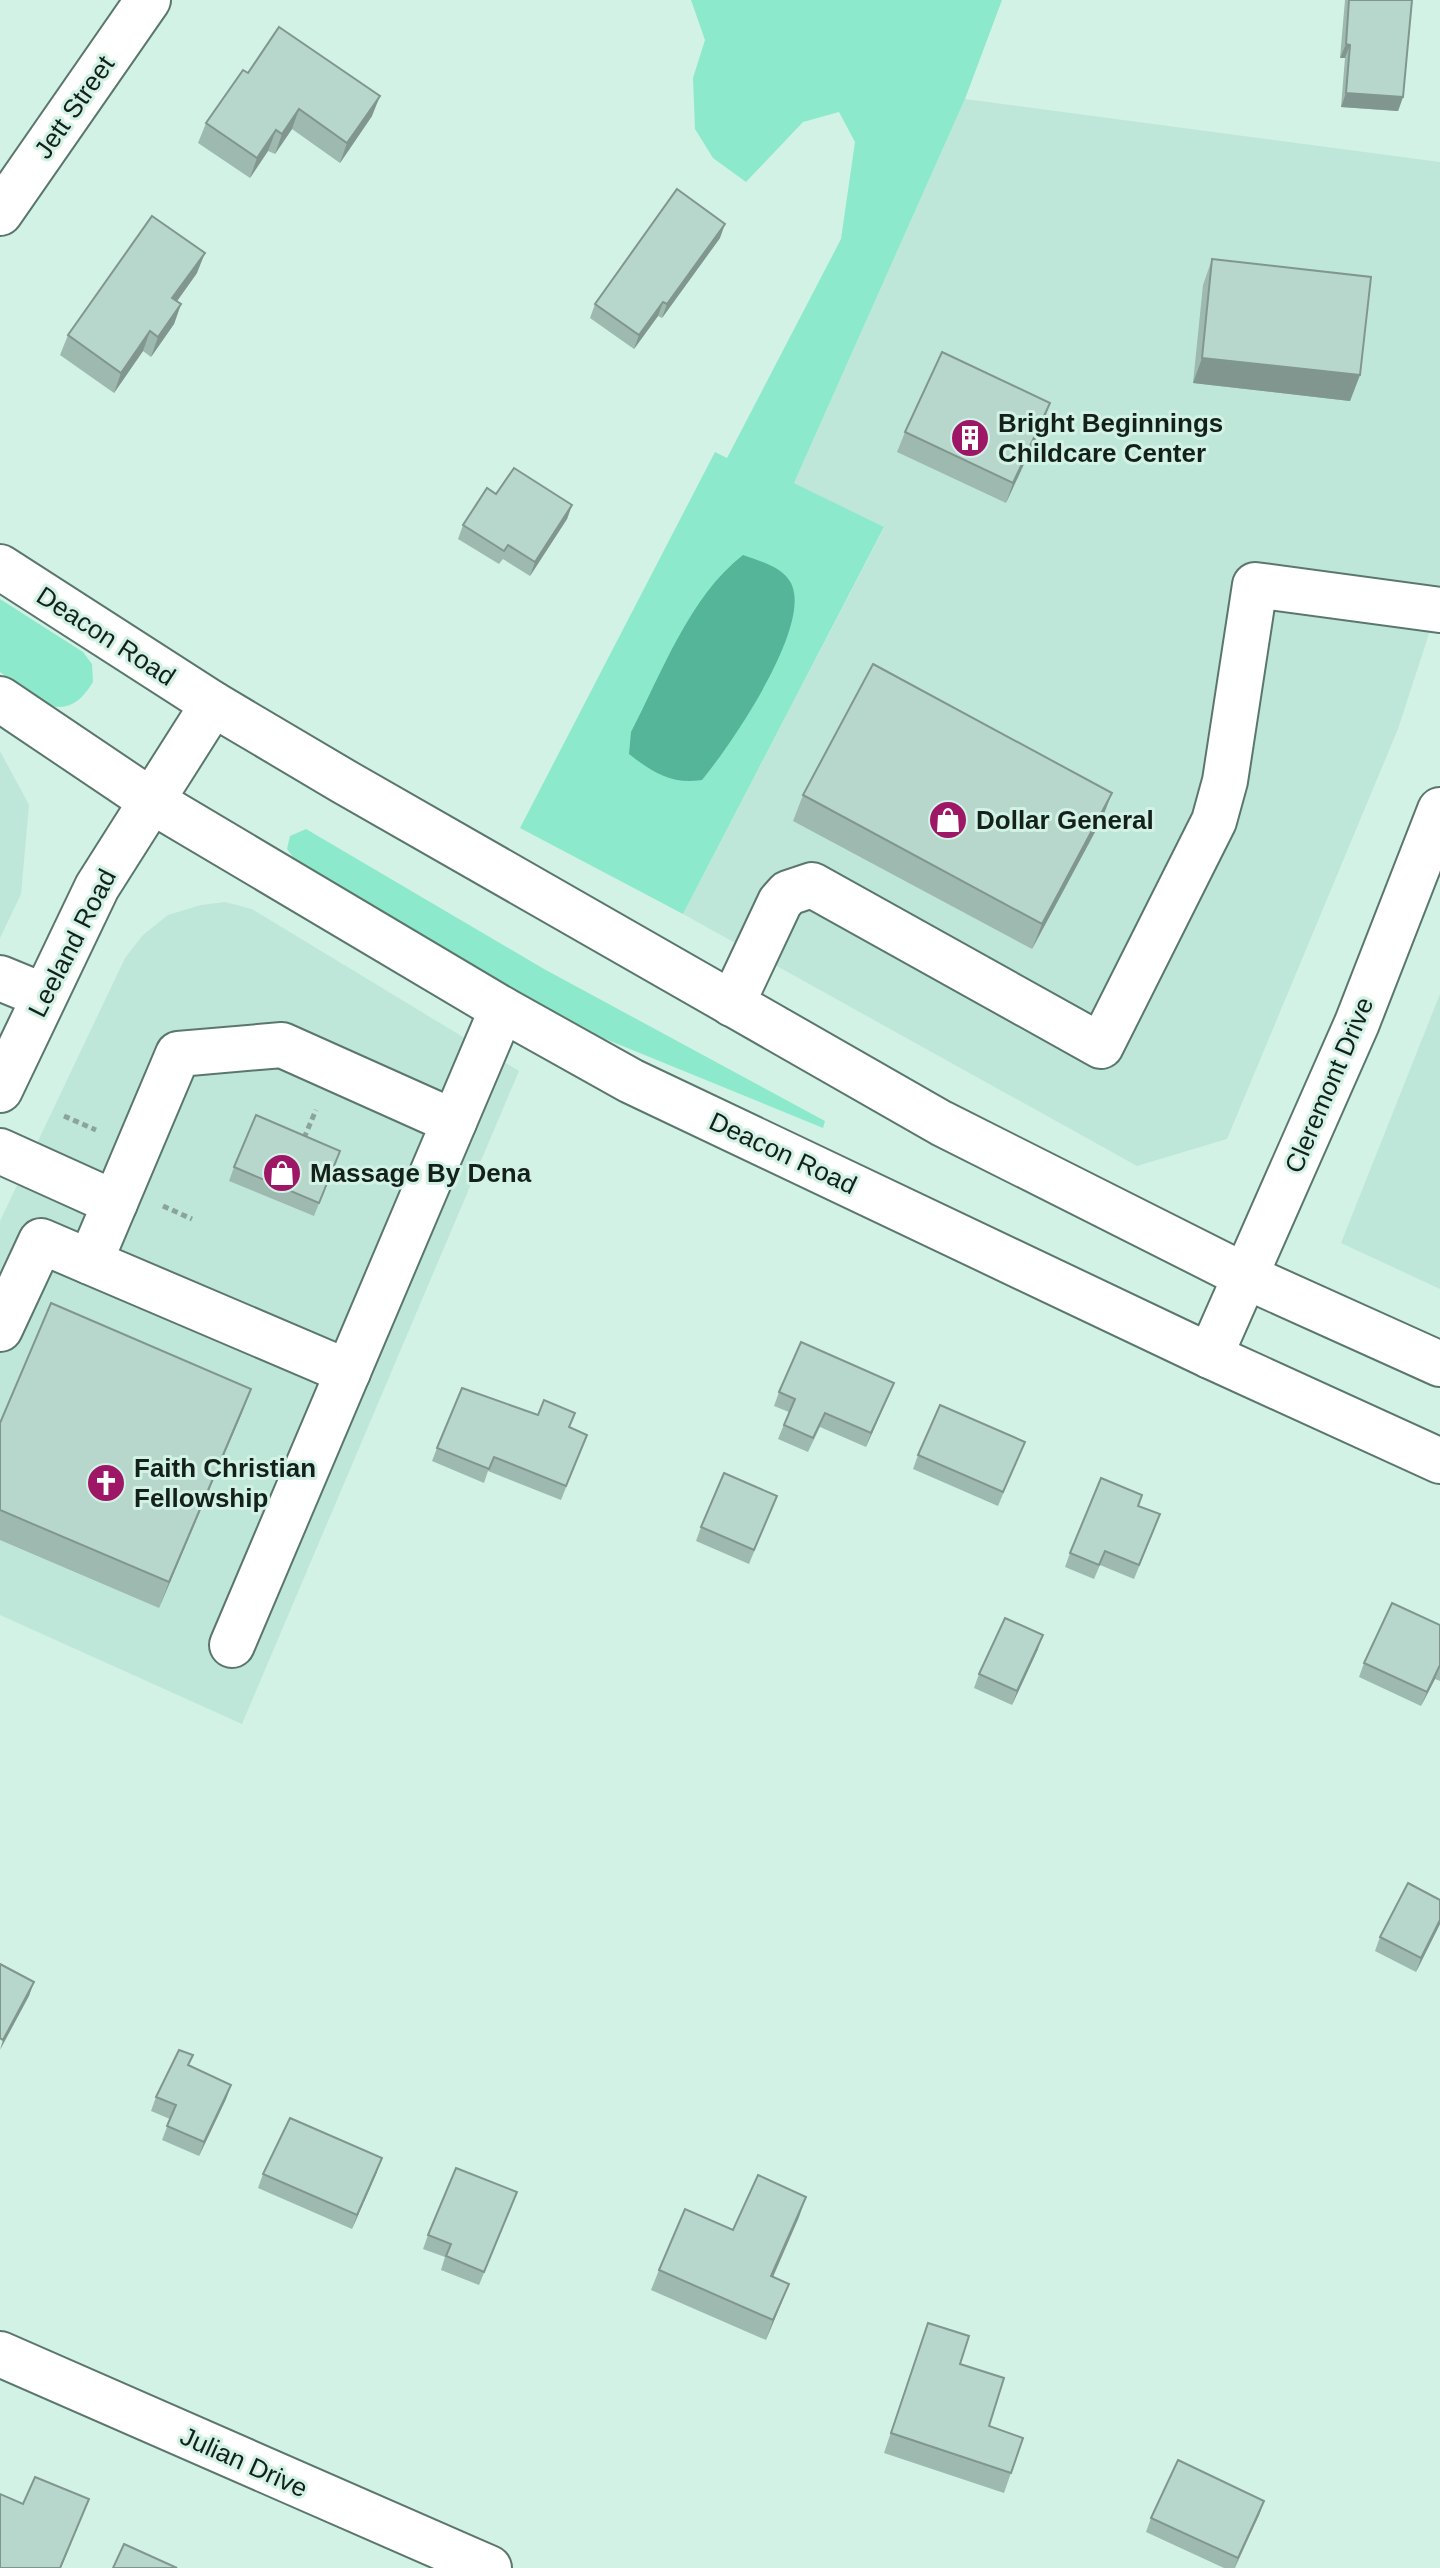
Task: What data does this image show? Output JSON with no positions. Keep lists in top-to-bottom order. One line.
{"streets":{"main road":["Jett Street","Deacon Road","Leeland Road","Cleremont Drive","Julian Drive"]},"crossings":[["Deacon Road","Leeland Road"],["Deacon Road","Cleremont Drive"]],"places":{"building":["Bright Beginnings Childcare Center"],"shop":["Dollar General","Massage By Dena"],"church":["Faith Christian Fellowship"]}}
